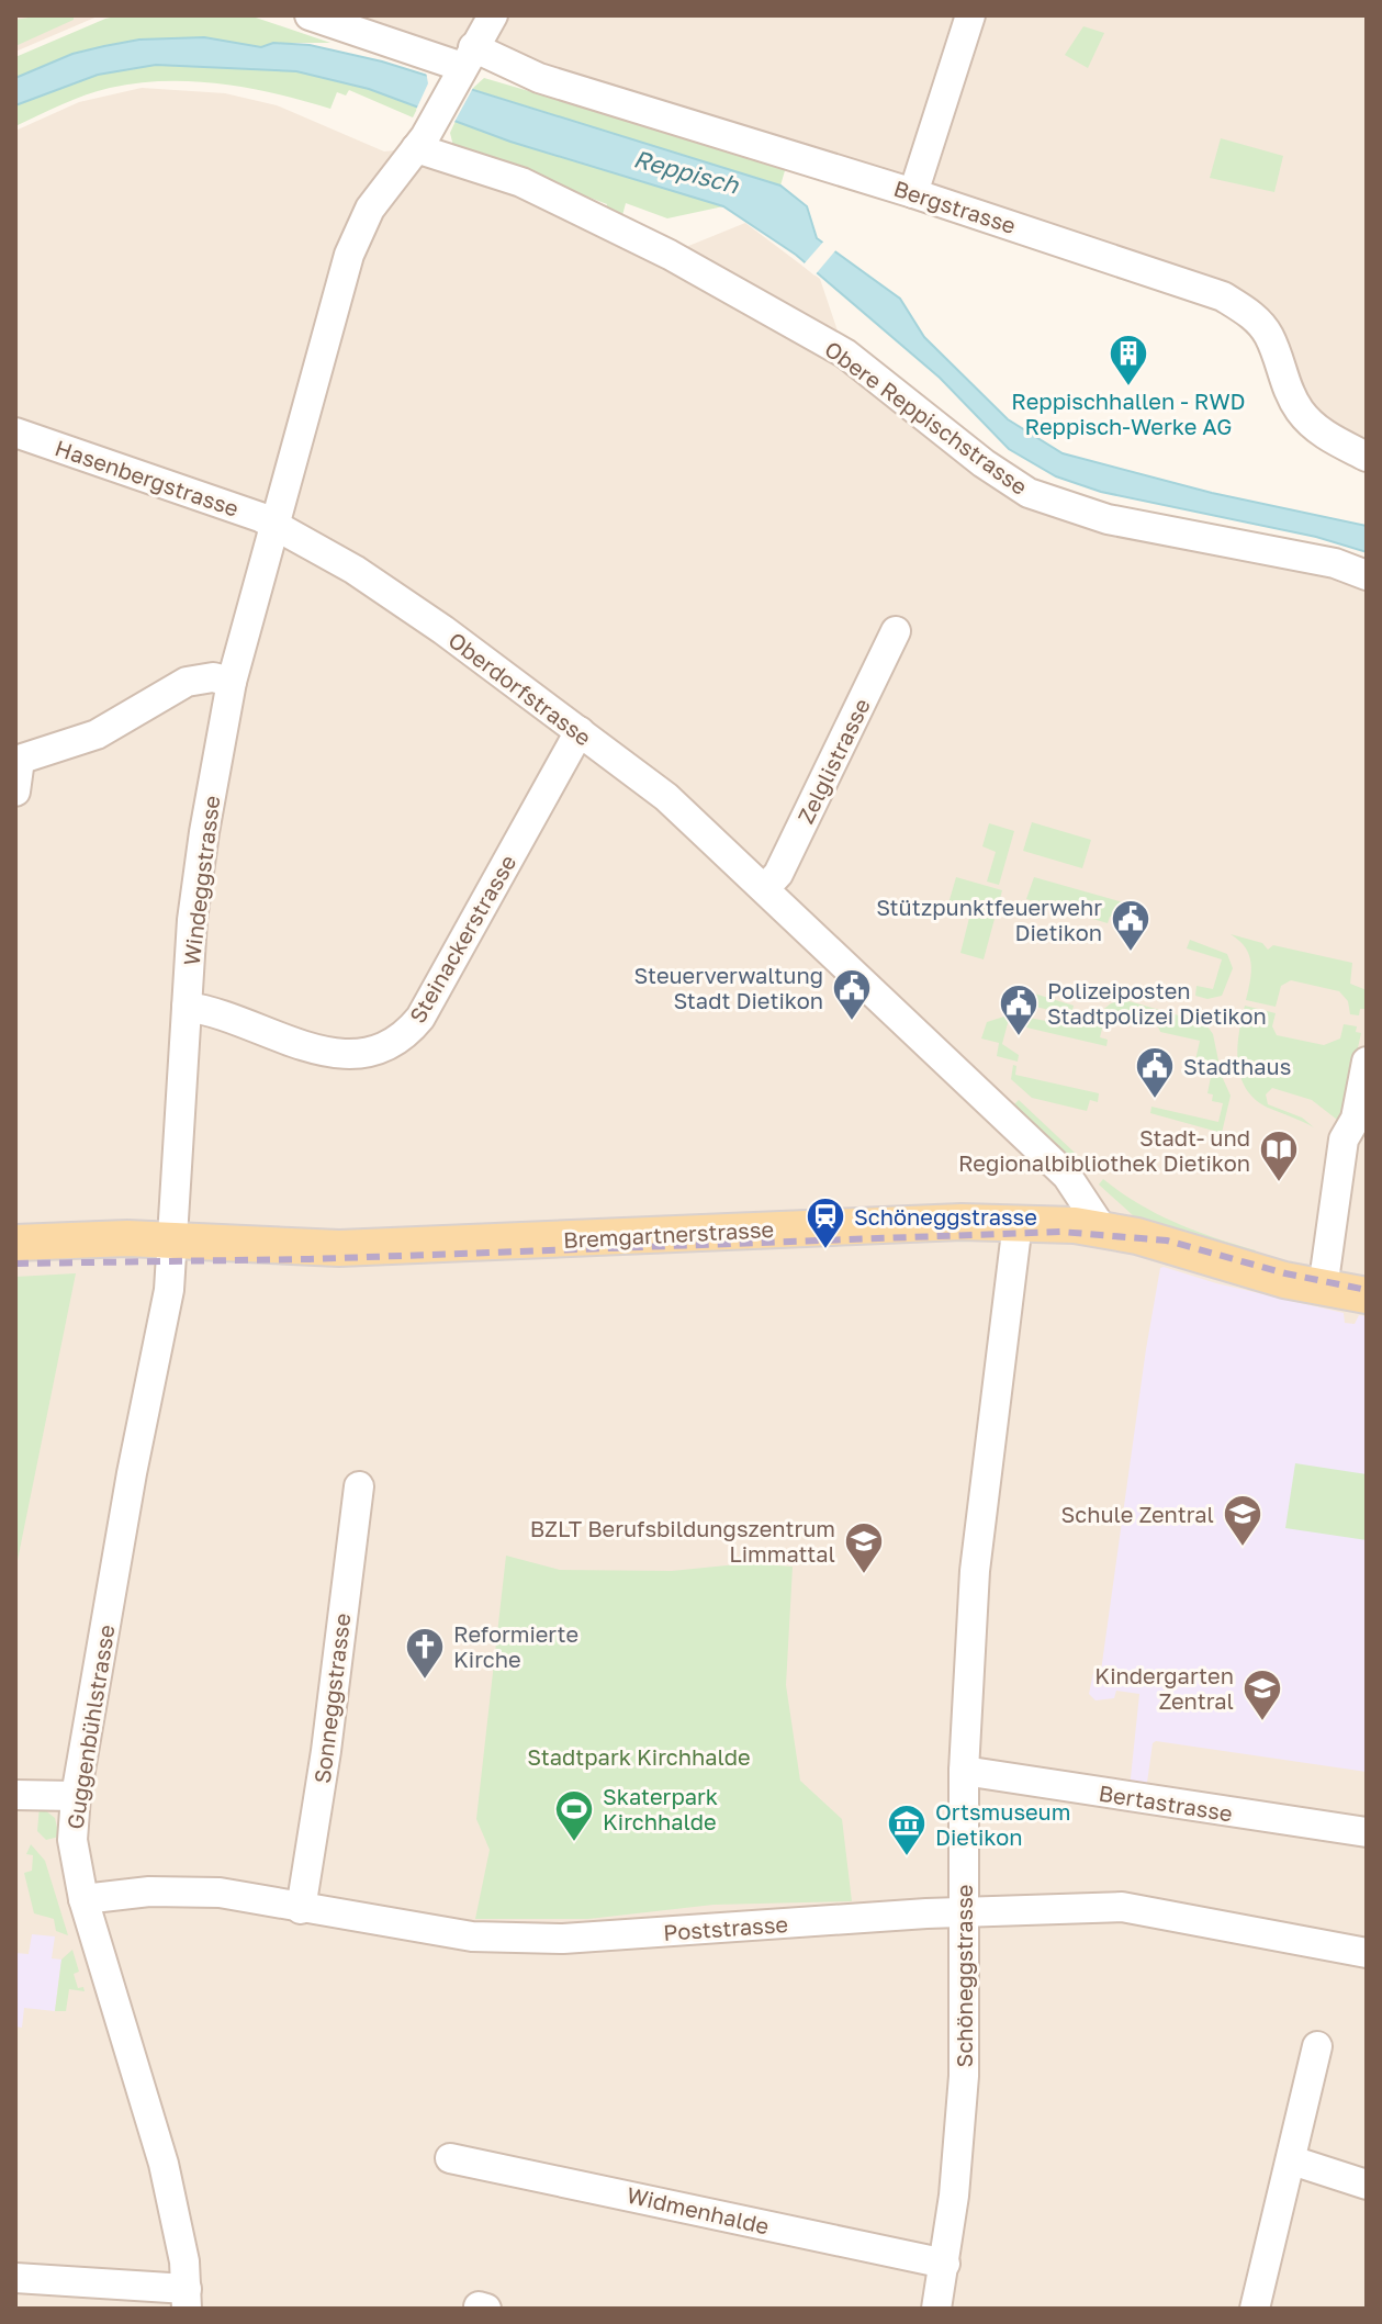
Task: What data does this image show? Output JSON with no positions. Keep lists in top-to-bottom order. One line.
{"streets":{"main road":["Bremgartnerstrasse"],"street":["Bergstrasse","Obere Reppischstrasse","Hasenbergstrasse","Oberdorfstrasse","Zelglistrasse","Windeggstrasse","Steinackerstrasse","Sonneggstrasse","Guggenbühlstrasse","Bertastrasse","Poststrasse","Schöneggstrasse","Widmenhalde"]},"crossings":[["Hasenbergstrasse","Oberdorfstrasse"],["Hasenbergstrasse","Windeggstrasse"],["Oberdorfstrasse","Zelglistrasse"],["Oberdorfstrasse","Windeggstrasse"],["Oberdorfstrasse","Steinackerstrasse"],["Oberdorfstrasse","Bremgartnerstrasse"],["Windeggstrasse","Steinackerstrasse"],["Windeggstrasse","Bremgartnerstrasse"],["Windeggstrasse","Guggenbühlstrasse"],["Bremgartnerstrasse","Guggenbühlstrasse"],["Bremgartnerstrasse","Schöneggstrasse"],["Sonneggstrasse","Poststrasse"],["Guggenbühlstrasse","Poststrasse"],["Bertastrasse","Schöneggstrasse"],["Poststrasse","Schöneggstrasse"],["Schöneggstrasse","Widmenhalde"]],"water":["Reppisch"],"parks":["Stadtpark Kirchhalde"],"places":{"building":["Reppischhallen - RWD Reppisch-Werke AG"],"public building":["Stützpunktfeuerwehr Dietikon","Steuerverwaltung Stadt Dietikon","Polizeiposten Stadtpolizei Dietikon","Stadthaus"],"library":["Stadt- und Regionalbibliothek Dietikon"],"station":["Schöneggstrasse"],"school or university":["Schule Zentral","BZLT Berufsbildungszentrum Limmattal","Kindergarten Zentral"],"church":["Reformierte Kirche"],"sports":["Skaterpark Kirchhalde"],"museum":["Ortsmuseum Dietikon"]}}
